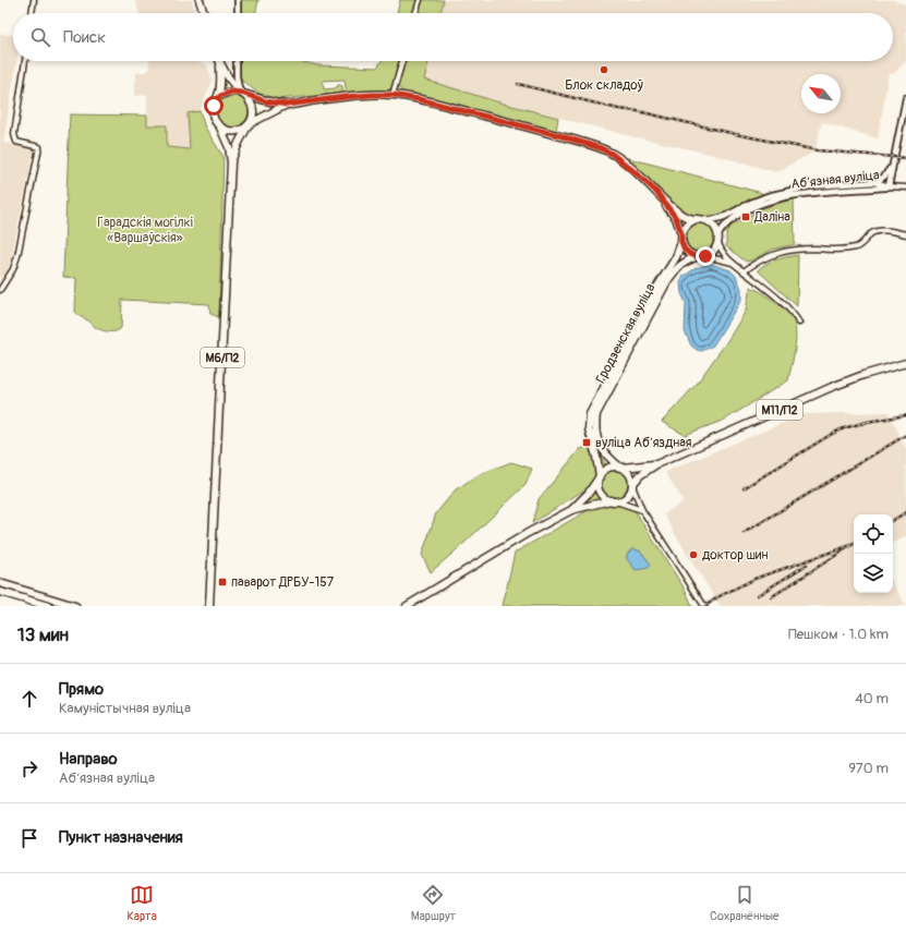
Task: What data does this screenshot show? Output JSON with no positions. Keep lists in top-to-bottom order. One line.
{"streets":{"main road":["Абʼязная вуліца","Гродзенская вуліца","М6/П2","М11/П2"]},"crossings":[["Абʼязная вуліца","Гродзенская вуліца"],["Абʼязная вуліца","М6/П2"]],"parks":["Гарадскія могілкі «Варшаўскія»"],"places":{"other":["Блок складоў","доктор шин"],"transit":["Даліна","вуліца Абʼяздная","паварот ДРБУ-157"]},"north":"top left","page":{"search":"Поиск","heading":["13 мин","Пешком · 1.0 km"],"list":[["Прямо","Камуністычная вуліца","40 m"],["Направо","Абʼязная вуліца","970 m"],"Пункт назначения"],"nav":["Карта","Маршрут","Сохранённые"]}}
